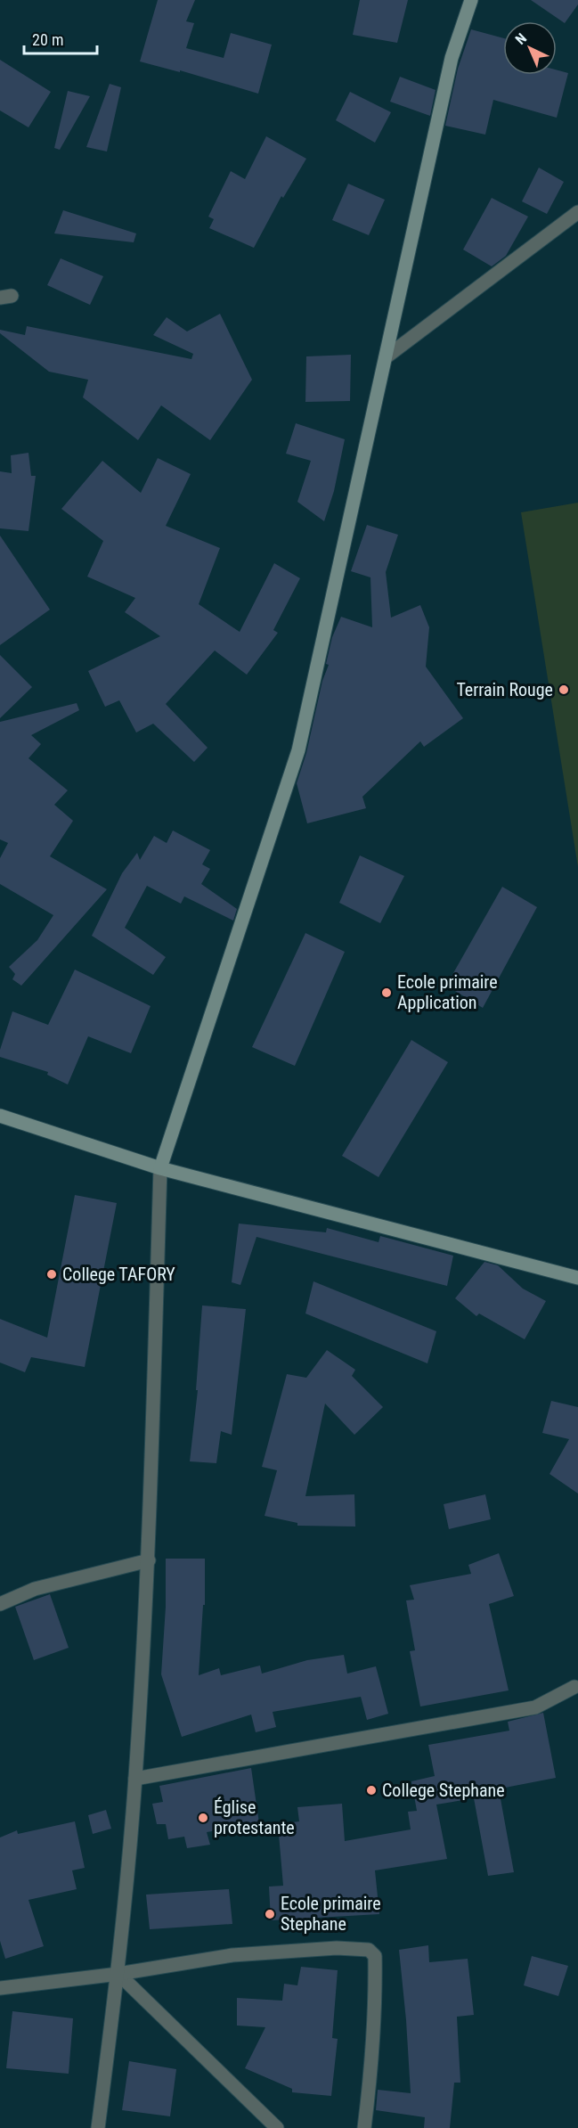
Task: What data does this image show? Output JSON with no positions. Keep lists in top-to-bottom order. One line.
{"places":["Terrain Rouge","Ecole primaire Application","College TAFORY","College Stephane","Église protestante","Ecole primaire Stephane"],"scale_bar":"20 m","north":"top left"}
